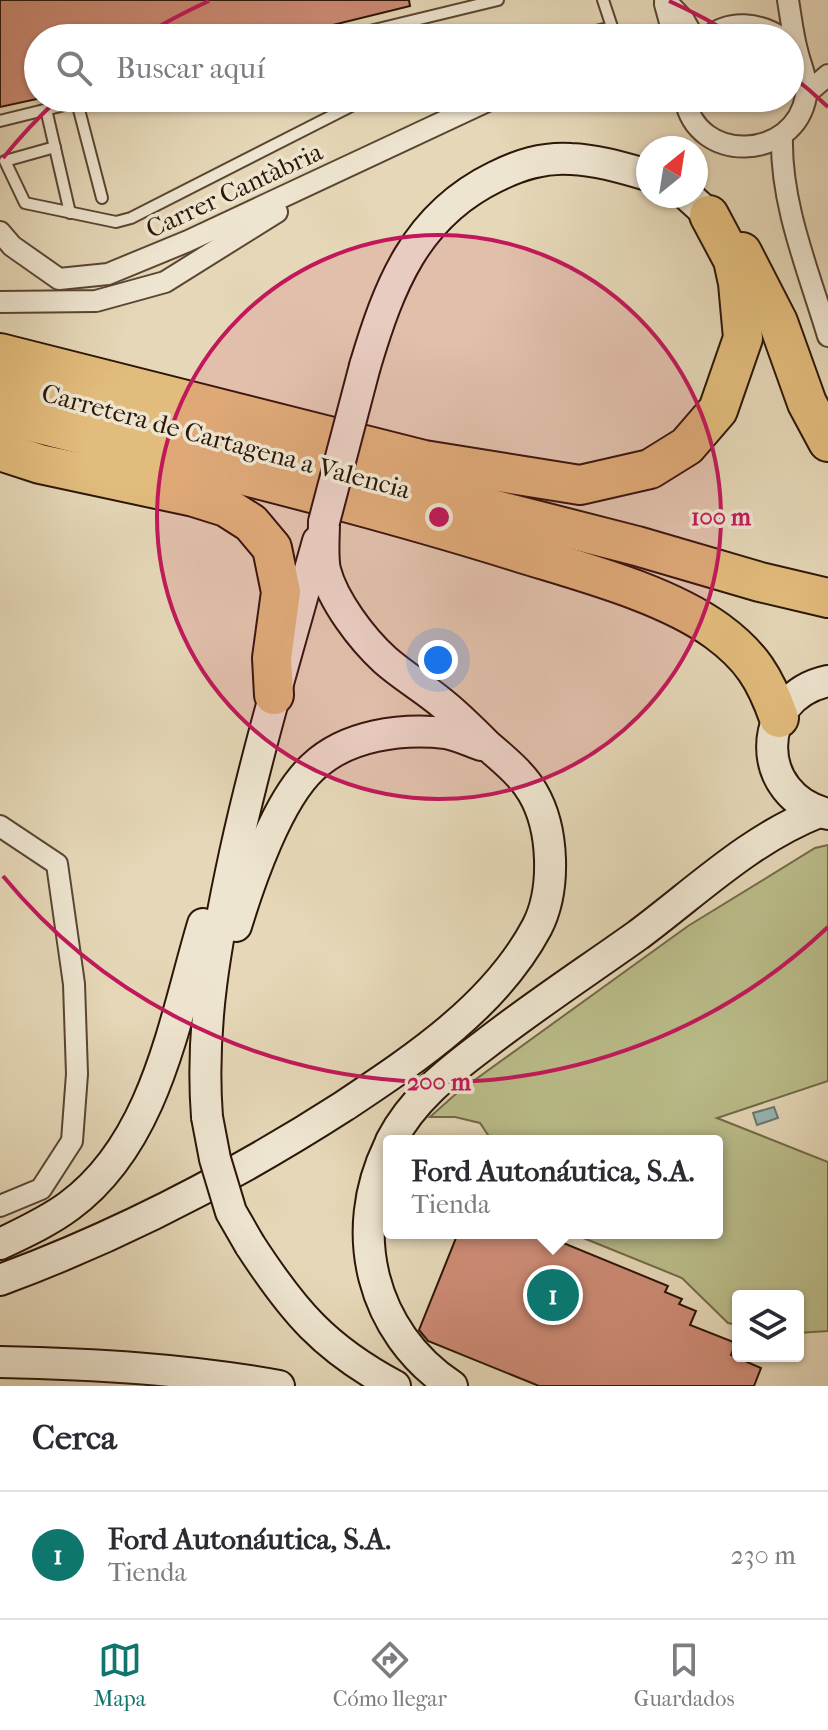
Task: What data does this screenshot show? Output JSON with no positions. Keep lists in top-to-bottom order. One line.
{"streets":{"highway":["Carretera de Cartagena a Valencia"],"street":["Carrer Cantàbria"]},"north":"top right","page":{"search":"Buscar aquí","popup":["Ford Autonáutica, S.A.","Tienda"],"pins":"1","heading":"Cerca","list":[{"mark":"1","name":"Ford Autonáutica, S.A.","note":"Tienda","value":"230 m"}],"nav":["Mapa","Cómo llegar","Guardados"]},"rings":["100 m","200 m"]}
